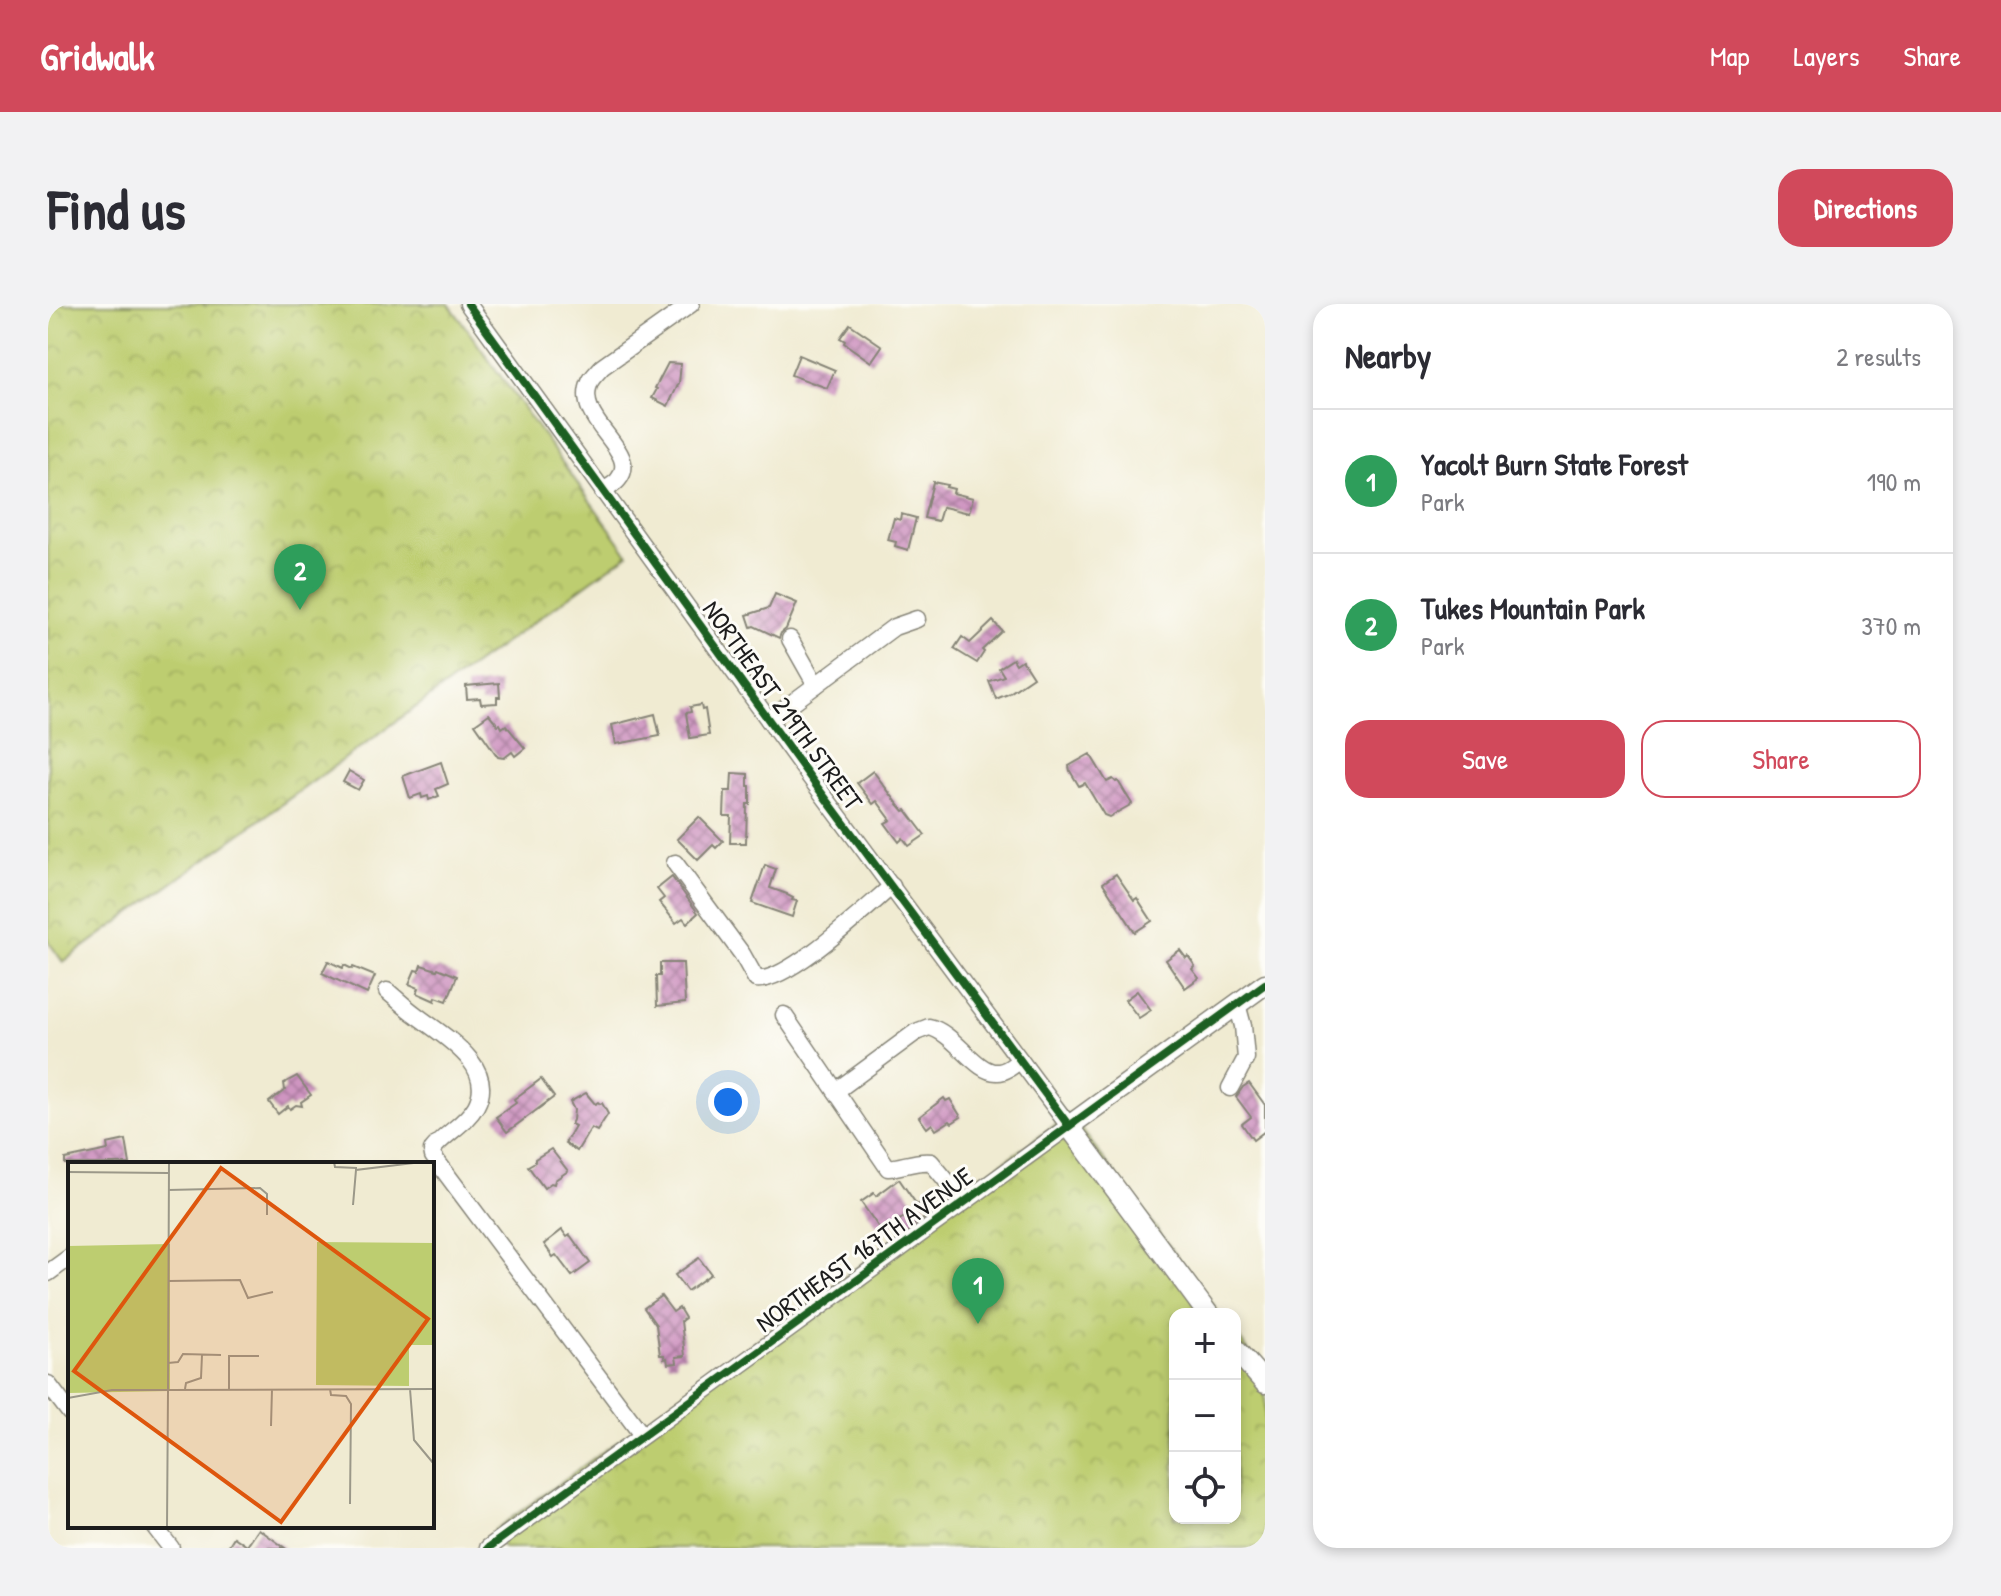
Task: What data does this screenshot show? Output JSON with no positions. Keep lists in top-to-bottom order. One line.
{"streets":{"main road":["NORTHEAST 219TH STREET","NORTHEAST 167TH AVENUE"]},"crossings":[["NORTHEAST 219TH STREET","NORTHEAST 167TH AVENUE"]],"page":{"header":"Gridwalk","nav":["Map","Layers","Share"],"buttons":["Directions",["Save","Share"]],"title":"Find us","heading":["Nearby","2 results"],"list":[{"mark":"1","name":"Yacolt Burn State Forest","note":"Park","value":"190 m"},{"mark":"2","name":"Tukes Mountain Park","note":"Park","value":"370 m"}],"pins":["2","1"],"map_buttons":["+","−"]}}
